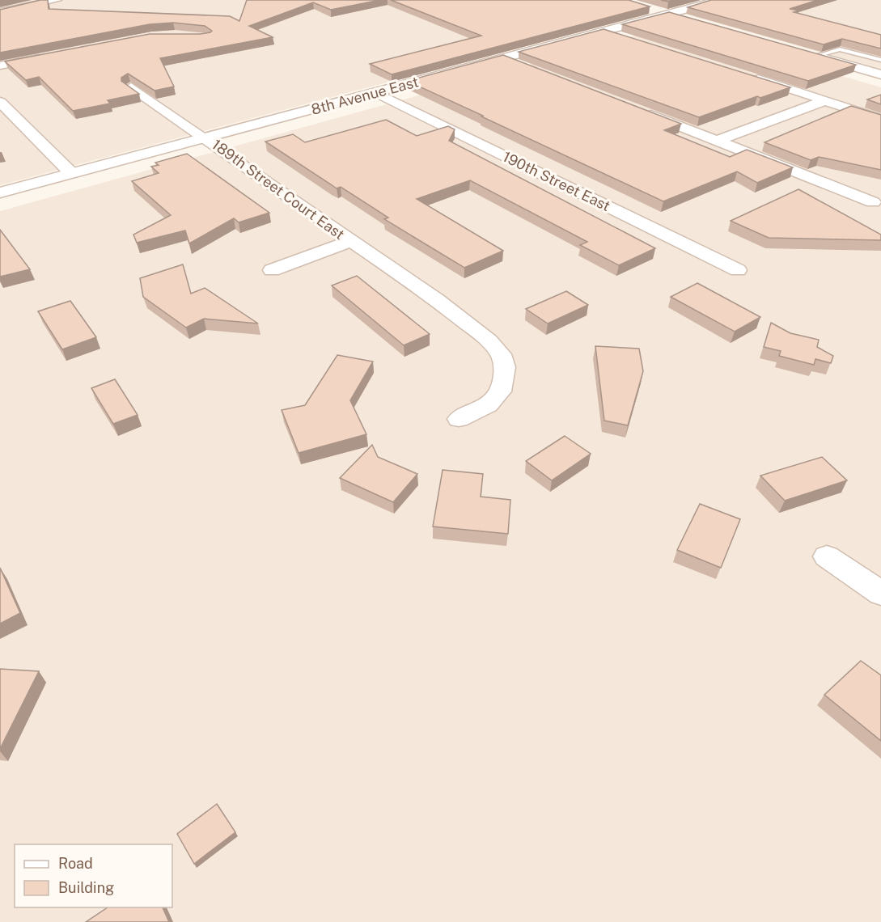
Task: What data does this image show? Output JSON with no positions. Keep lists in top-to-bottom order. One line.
{"streets":{"street":["8th Avenue East","190th Street East","189th Street Court East"]},"crossings":[["8th Avenue East","190th Street East"],["8th Avenue East","189th Street Court East"]],"legend":["Road","Building"]}
